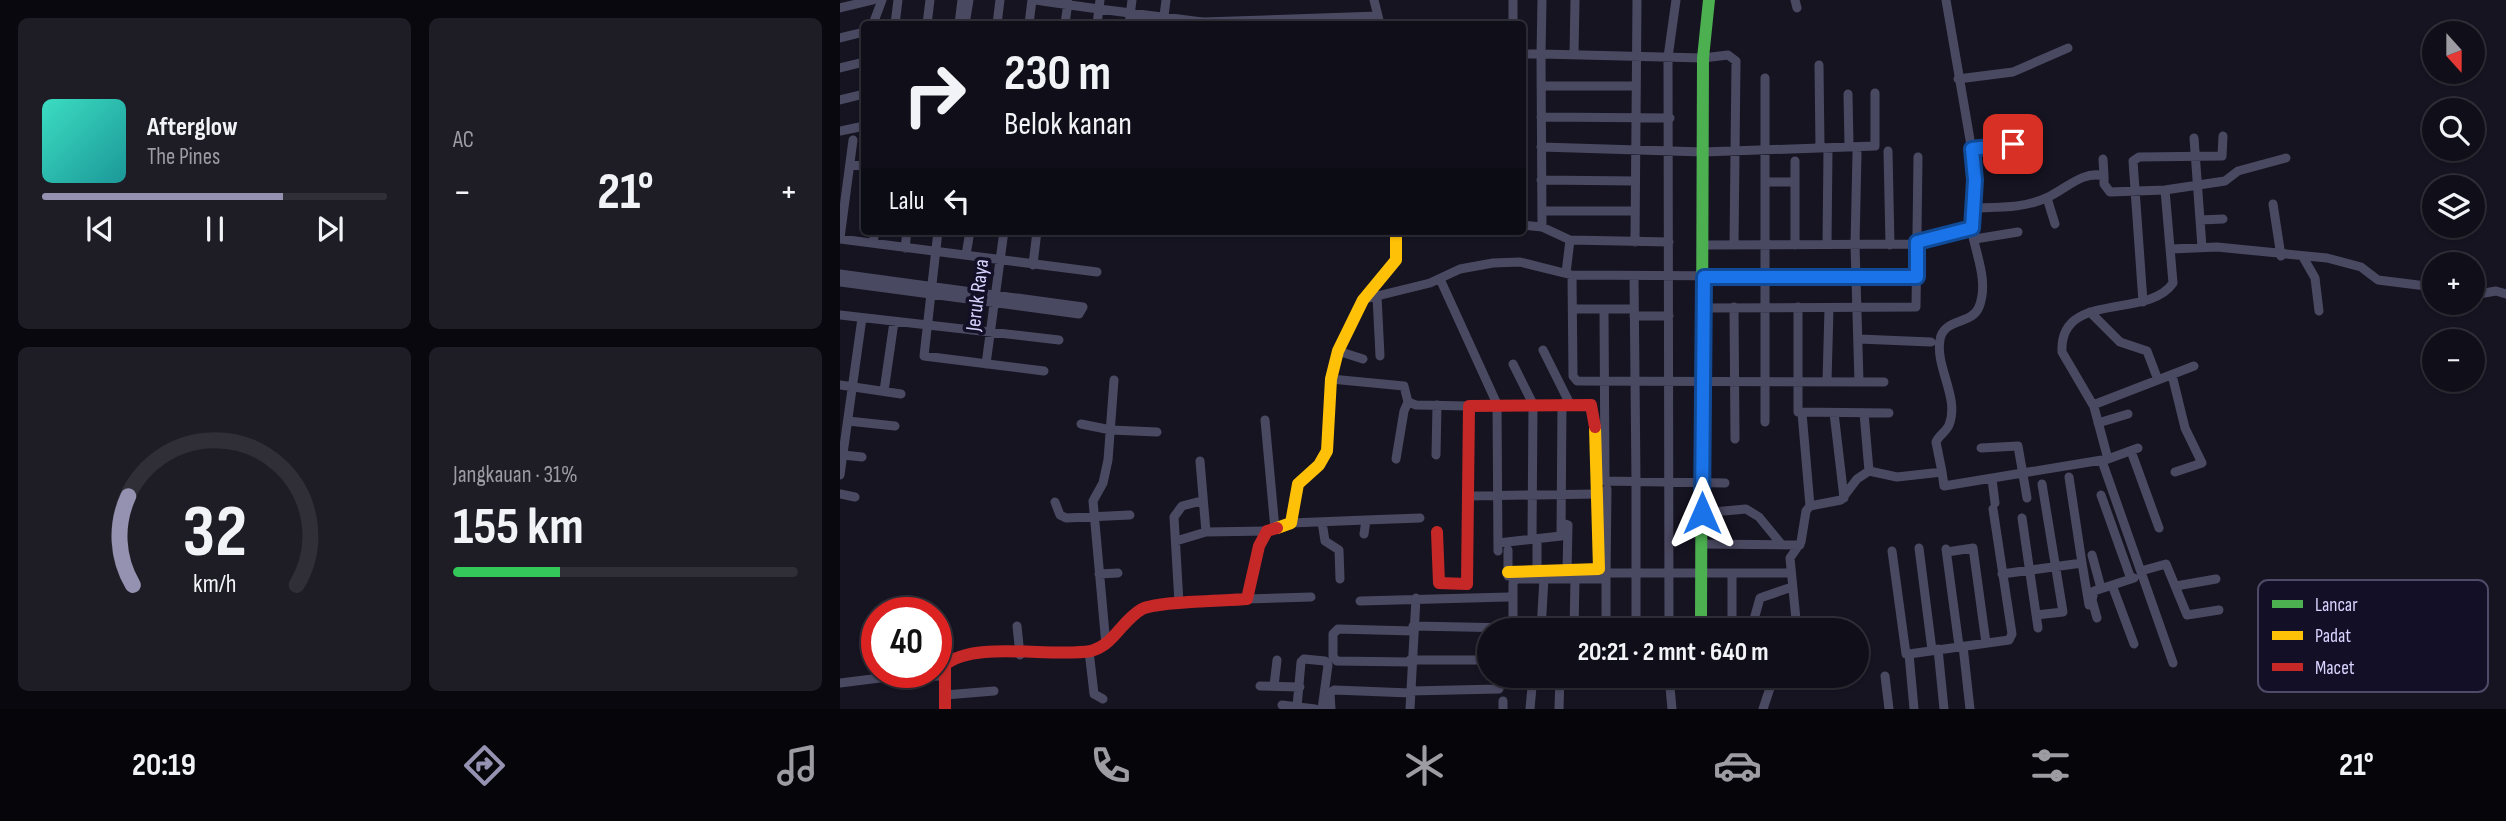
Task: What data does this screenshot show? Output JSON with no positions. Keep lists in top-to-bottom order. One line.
{"streets":{"street":["Jeruk Raya"]},"legend":["Lancar","Padat","Macet"],"north":"bottom","page":{"tile":["AC",["Jangkauan · 31%","155 km"]],"map_buttons":["+","−"],"turn":["230 m","Belok kanan"],"song":["Afterglow","The Pines"],"heat":["−","21°","+"],"then":"Lalu","limit":"40","trip":"20:21 · 2 mnt · 640 m","tabs":["20:19","21°"],"gauge":["32","km/h"]}}
